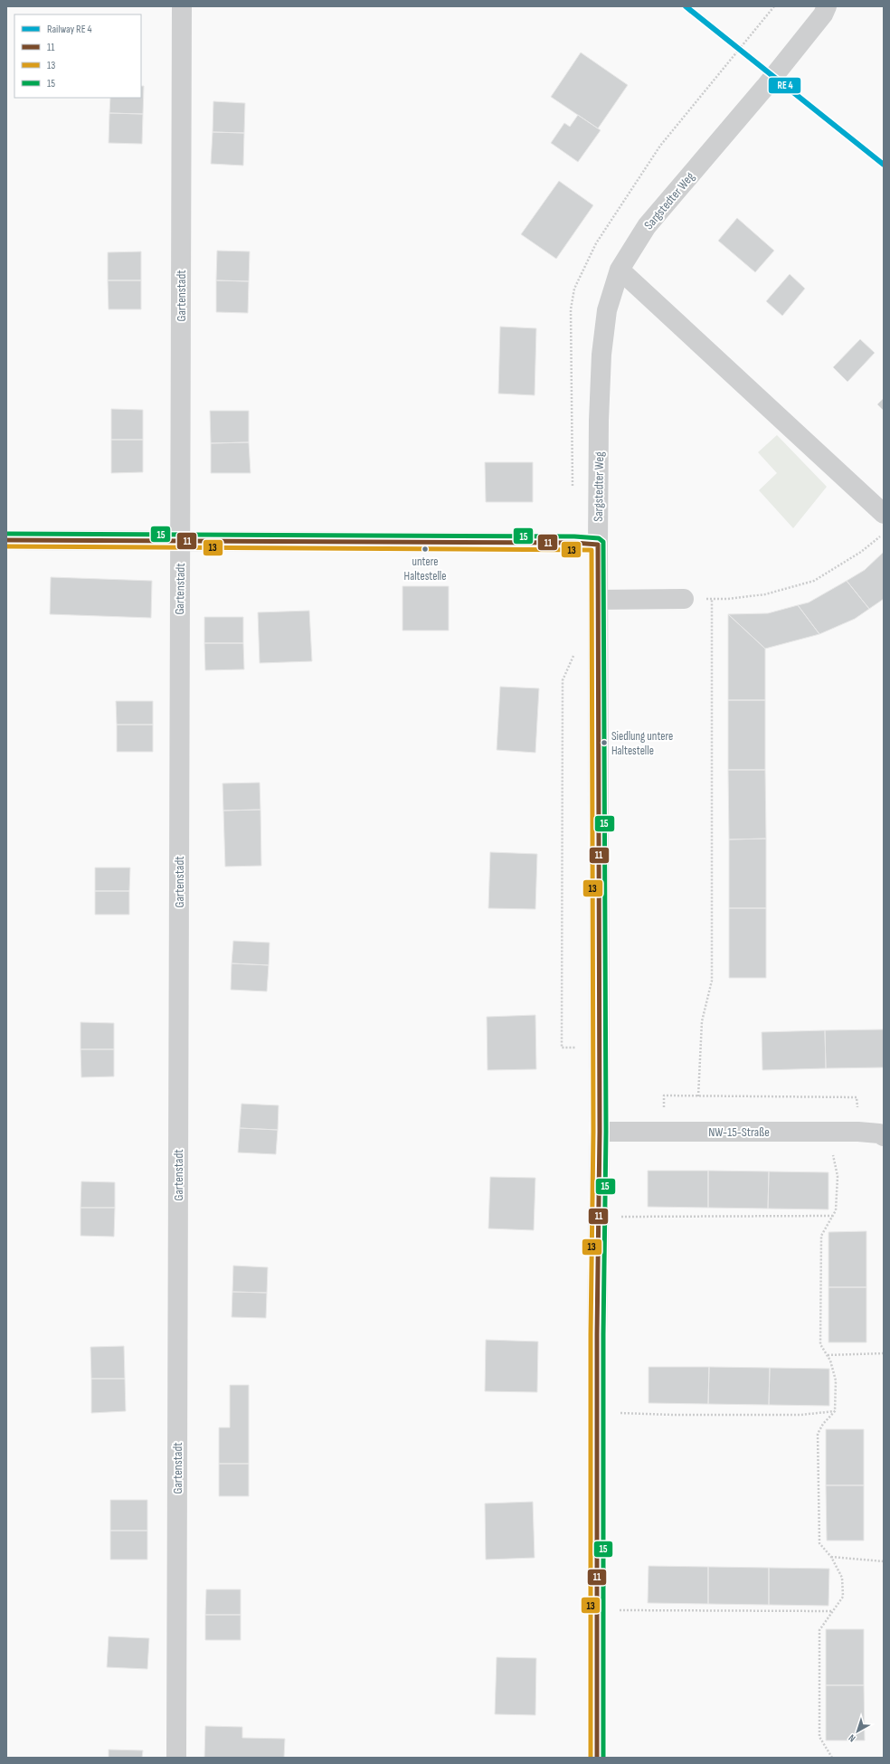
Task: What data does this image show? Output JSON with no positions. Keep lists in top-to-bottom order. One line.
{"streets":{"street":["Sargstedter Weg","Gartenstadt","NW-15-Straße"]},"crossings":[["Sargstedter Weg","NW-15-Straße"]],"places":["untere Haltestelle","Siedlung untere Haltestelle"],"lines":["transit line 15","transit line 11","transit line 13"],"legend":["Railway RE 4","11","13","15"],"north":"bottom left"}
